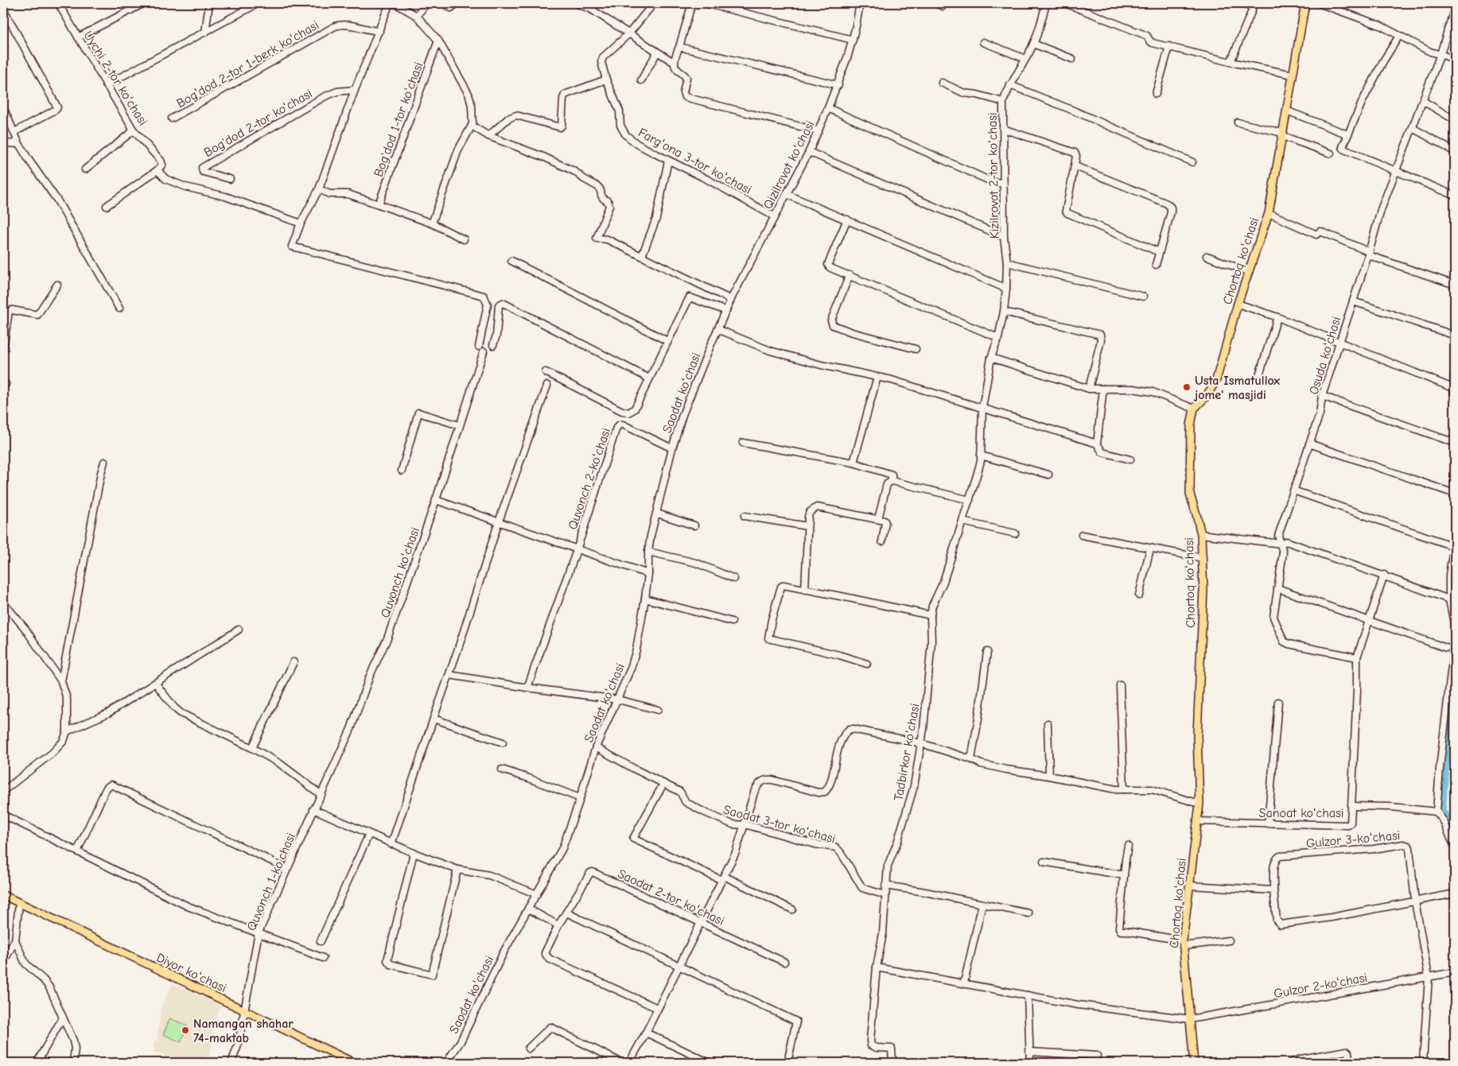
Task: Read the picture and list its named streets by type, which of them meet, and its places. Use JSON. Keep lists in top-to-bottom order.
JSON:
{
  "streets": {
    "main road": ["Chortoq koʻchasi", "Diyor koʻchasi"],
    "street": [
      "Bogʼdod 2-tor 1-berk koʻchasi",
      "Uychi 2-tor koʻchasi",
      "Bog'dod 1-tor koʻchasi",
      "Bog'dod 2-tor koʻchasi",
      "Fargʻona 3-tor koʻchasi",
      "Qizilravot koʻchasi",
      "Kizilrovot 2-tor koʻchasi",
      "Osuda koʻchasi",
      "Saodat koʻchasi",
      "Quvonch 2-koʻchasi",
      "Quvonch koʻchasi",
      "Tadbirkor koʻchasi",
      "Sanoat koʻchasi",
      "Saodat 3-tor koʻchasi",
      "Gulzor 3-koʻchasi",
      "Quvonch 1-koʻchasi",
      "Saodat 2-tor koʻchasi",
      "Gulzor 2-koʻchasi"
    ]
  },
  "crossings": [
    ["Fargʻona 3-tor koʻchasi", "Qizilravot koʻchasi"],
    ["Qizilravot koʻchasi", "Saodat koʻchasi"],
    ["Kizilrovot 2-tor koʻchasi", "Tadbirkor koʻchasi"],
    ["Chortoq koʻchasi", "Sanoat koʻchasi"],
    ["Chortoq koʻchasi", "Gulzor 2-koʻchasi"],
    ["Saodat koʻchasi", "Quvonch 2-koʻchasi"],
    ["Saodat koʻchasi", "Saodat 3-tor koʻchasi"],
    ["Quvonch 2-koʻchasi", "Quvonch koʻchasi"],
    ["Quvonch koʻchasi", "Quvonch 1-koʻchasi"],
    ["Tadbirkor koʻchasi", "Saodat 3-tor koʻchasi"],
    ["Tadbirkor koʻchasi", "Gulzor 2-koʻchasi"],
    ["Quvonch 1-koʻchasi", "Diyor koʻchasi"]
  ],
  "places": ["Usta Ismatullox jome' masjidi", "Namangan shahar 74-maktab"]
}
